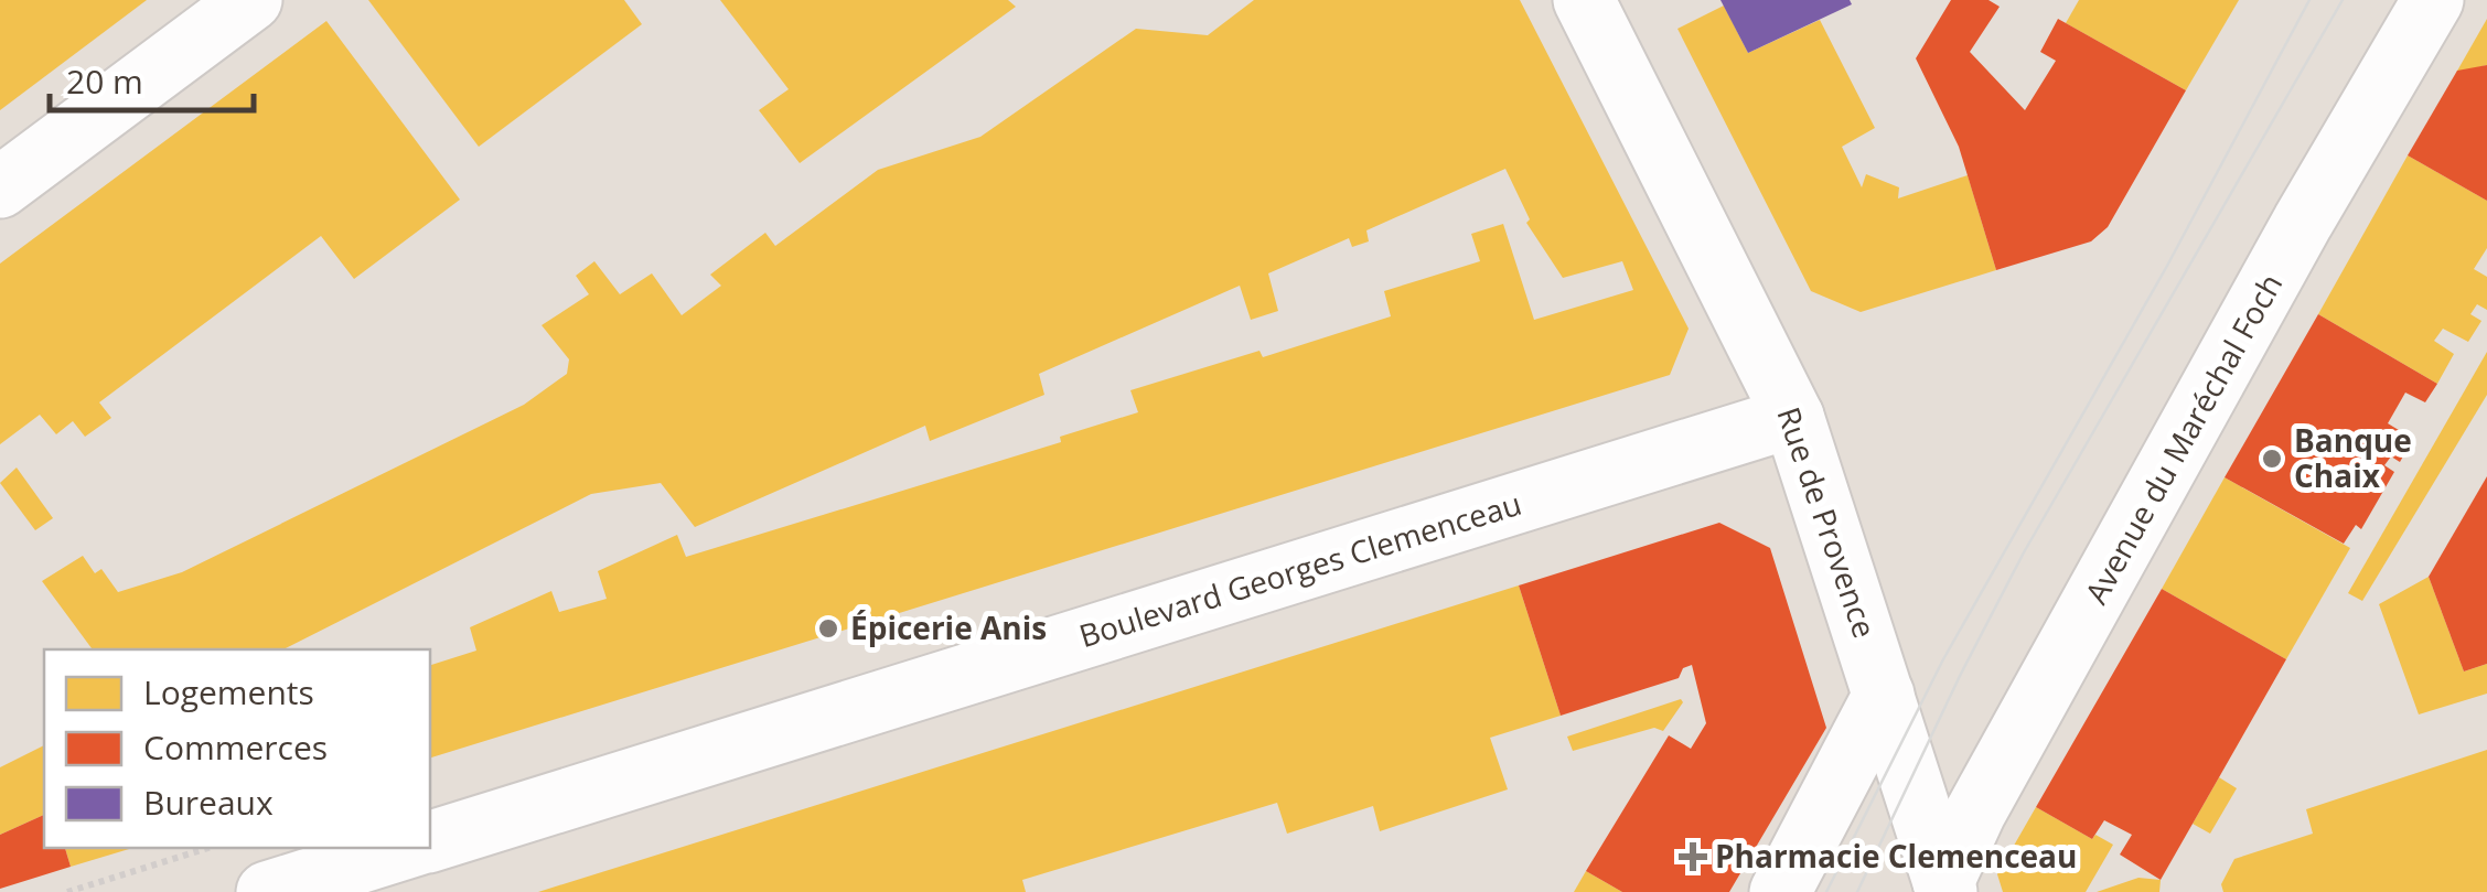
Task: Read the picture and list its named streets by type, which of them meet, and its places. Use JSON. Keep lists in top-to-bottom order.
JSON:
{
  "streets": {
    "street": ["Avenue du Maréchal Foch", "Rue de Provence", "Boulevard Georges Clemenceau"]
  },
  "crossings": [
    ["Avenue du Maréchal Foch", "Rue de Provence"],
    ["Rue de Provence", "Boulevard Georges Clemenceau"]
  ],
  "places": {
    "other": ["Banque Chaix", "Épicerie Anis"],
    "health": ["Pharmacie Clemenceau"]
  },
  "legend": ["Logements", "Commerces", "Bureaux"],
  "scale_bar": "20 m"
}
